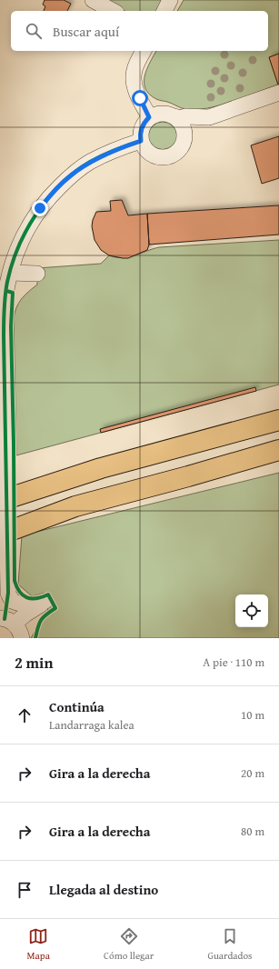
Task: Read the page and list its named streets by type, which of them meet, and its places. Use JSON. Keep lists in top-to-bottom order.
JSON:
{
  "page": {
    "search": "Buscar aquí",
    "heading": ["2 min", "A pie · 110 m"],
    "list": [
      ["Continúa", "Landarraga kalea", "10 m"],
      ["Gira a la derecha", "20 m"],
      ["Gira a la derecha", "80 m"],
      "Llegada al destino"
    ],
    "nav": ["Mapa", "Cómo llegar", "Guardados"]
  }
}
